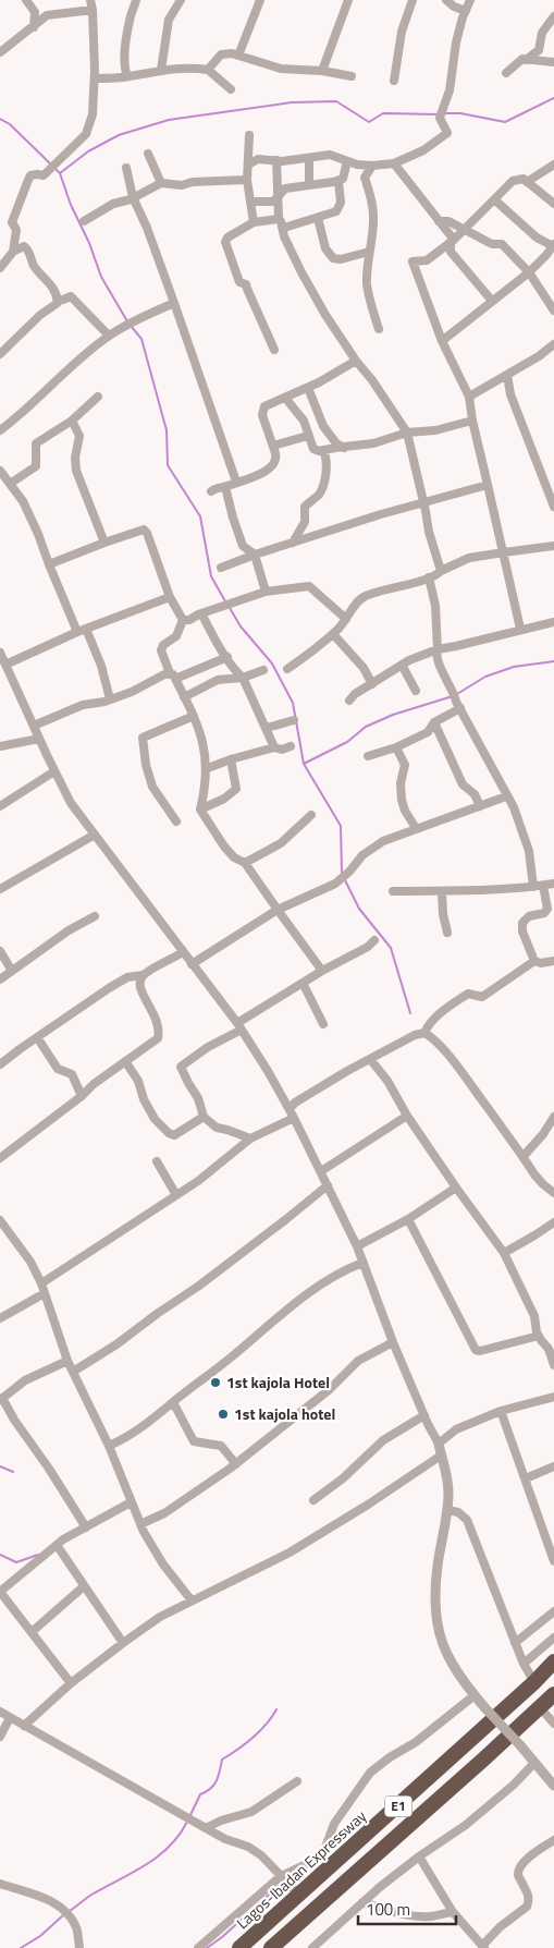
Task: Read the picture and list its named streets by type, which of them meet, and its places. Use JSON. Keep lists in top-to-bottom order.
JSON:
{
  "streets": {
    "highway": ["E1", "Lagos-Ibadan Expressway"]
  },
  "places": ["1st kajola Hotel", "1st kajola hotel"],
  "scale_bar": "100 m"
}
